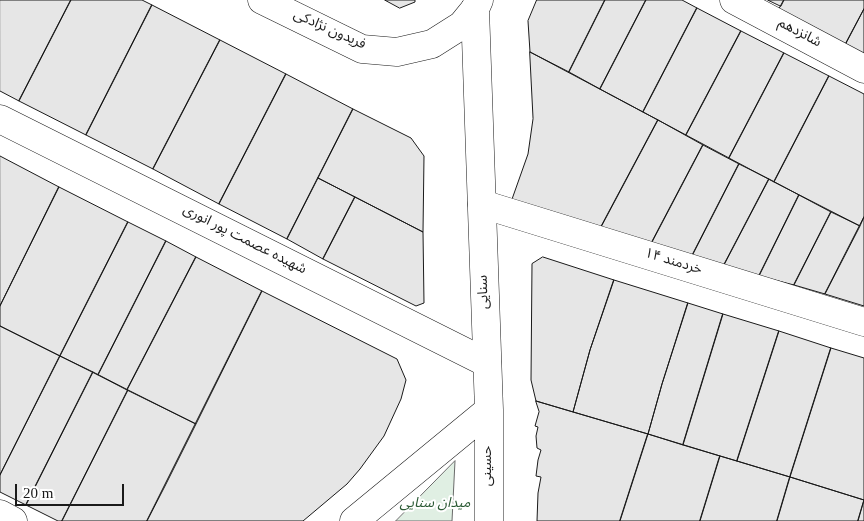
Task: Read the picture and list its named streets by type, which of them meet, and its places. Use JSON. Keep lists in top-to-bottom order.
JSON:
{
  "streets": {
    "street": [
      "فریدون نژادکی",
      "شانزدهم",
      "شهیده عصمت پور انوری",
      "خردمند ۱۴",
      "سنایی",
      "حسینی"
    ]
  },
  "crossings": [
    ["فریدون نژادکی", "سنایی"],
    ["شهیده عصمت پور انوری", "سنایی"],
    ["خردمند ۱۴", "سنایی"],
    ["سنایی", "حسینی"]
  ],
  "parks": ["میدان سنایی"],
  "scale_bar": "20 m"
}
